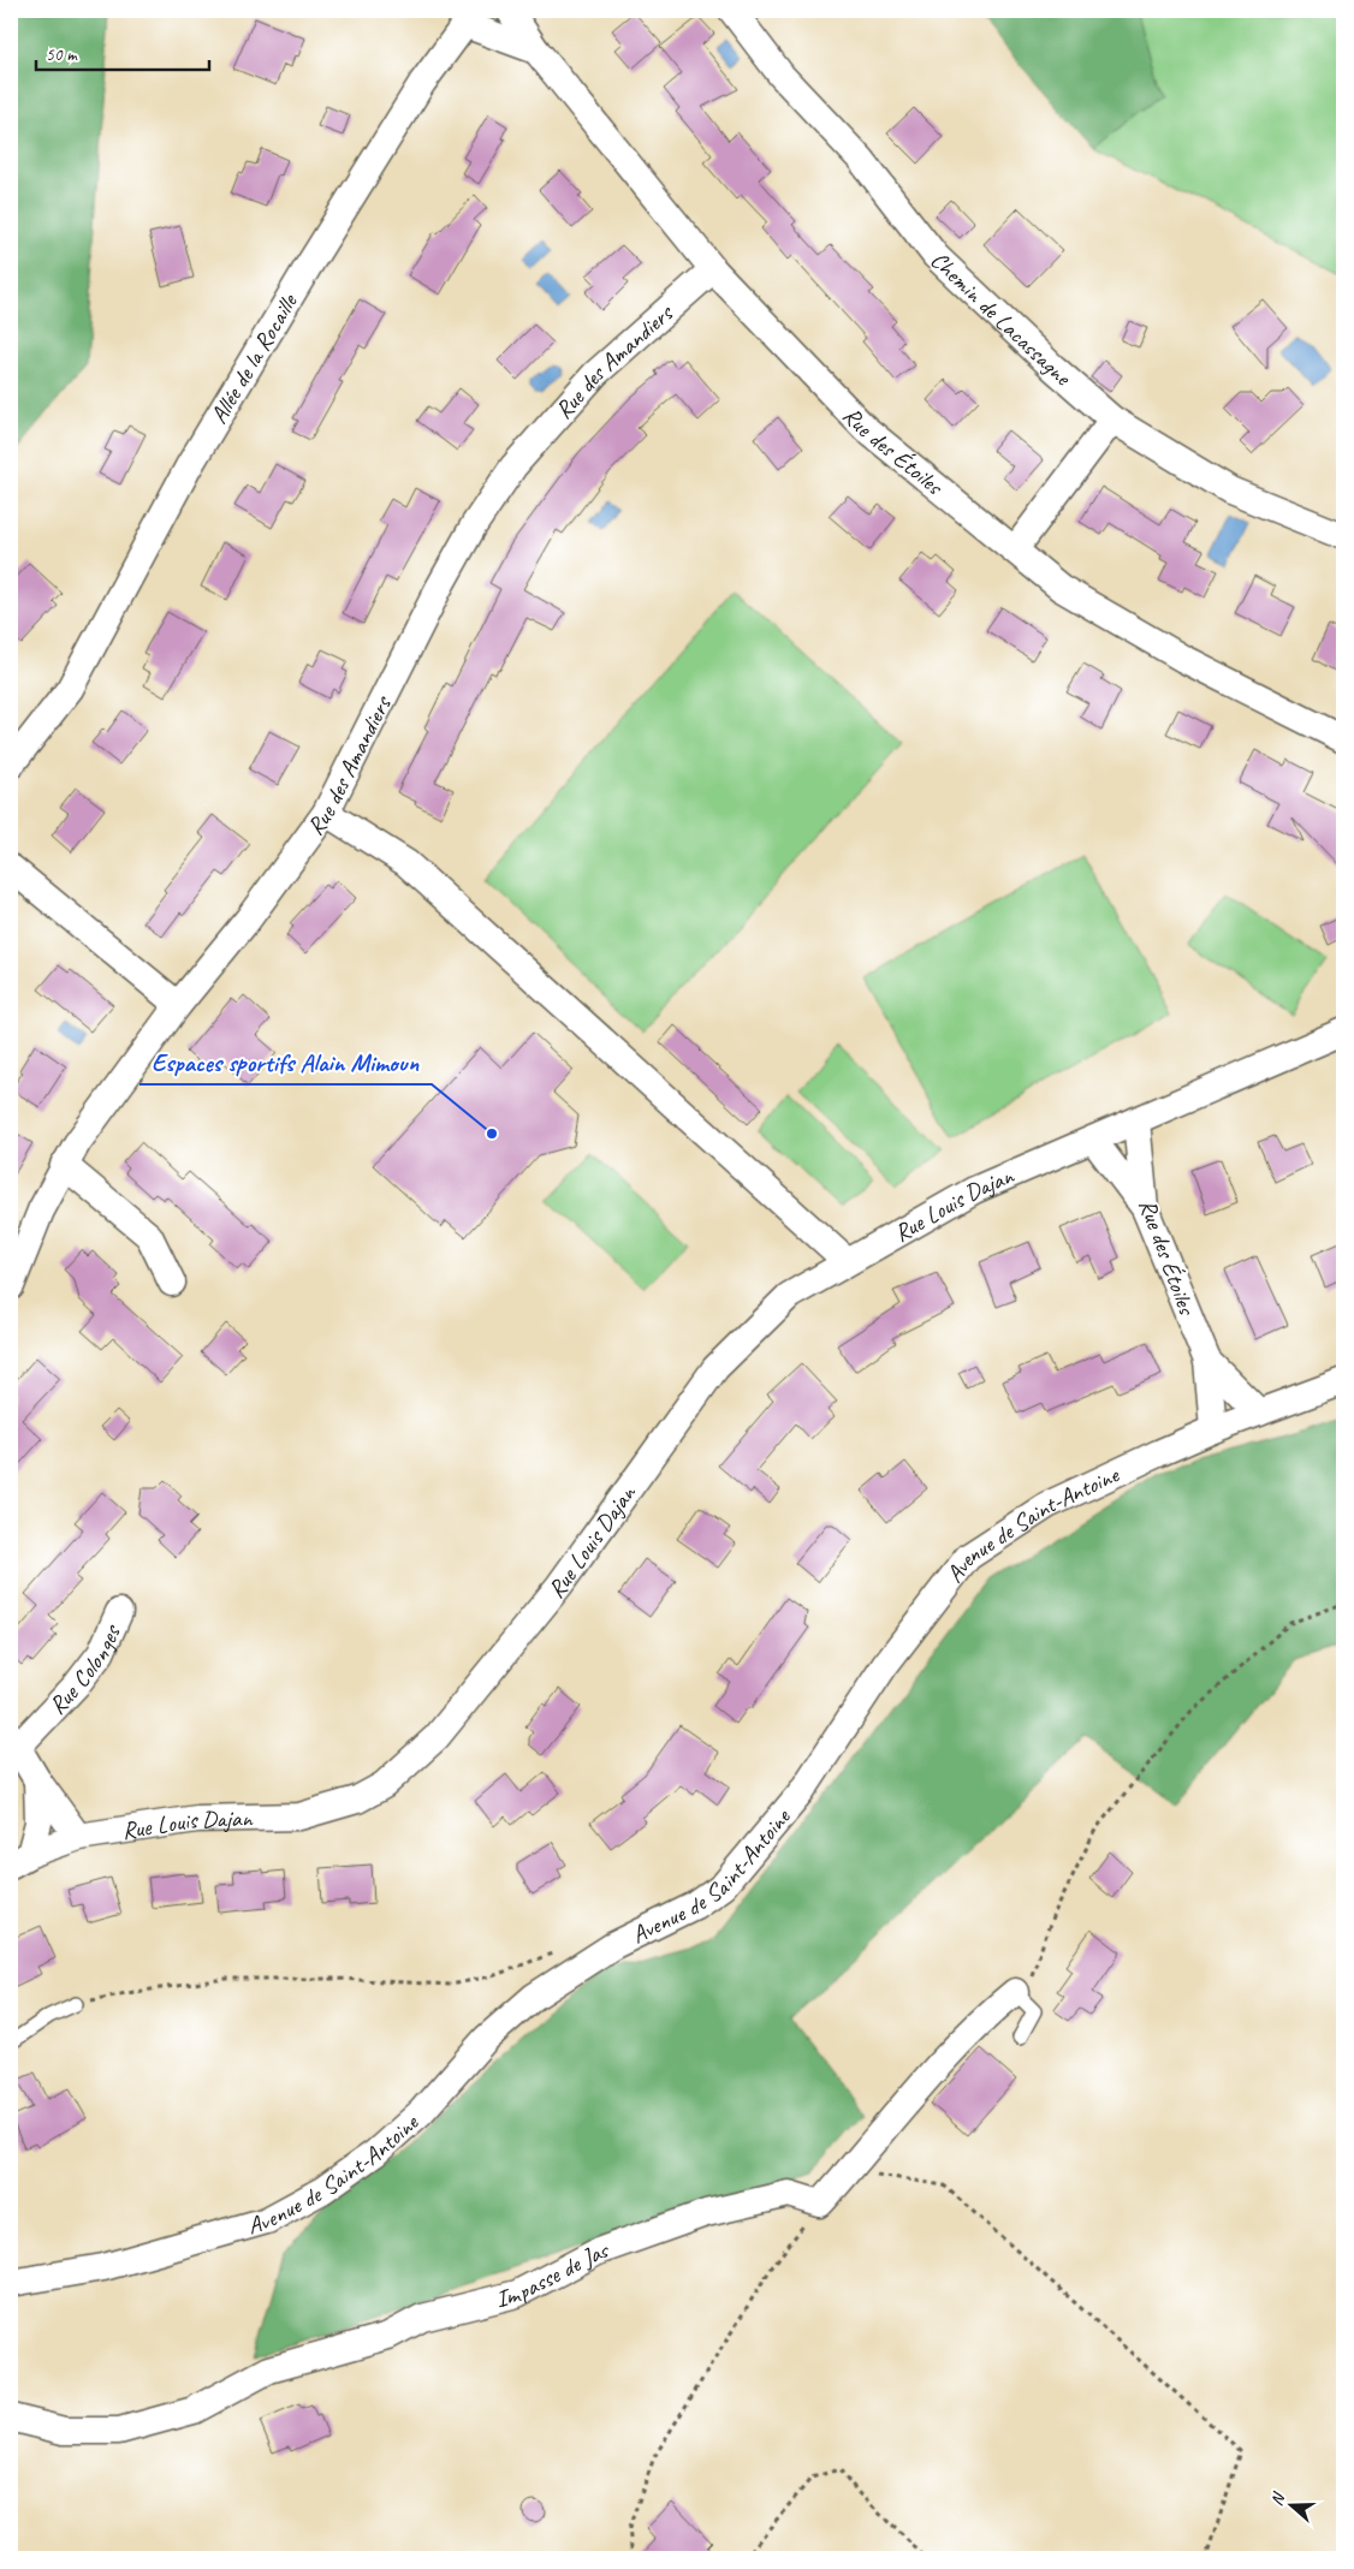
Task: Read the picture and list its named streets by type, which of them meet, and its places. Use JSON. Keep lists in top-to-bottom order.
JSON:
{
  "streets": {
    "street": [
      "Chemin de Lacassagne",
      "Allée de la Rocaille",
      "Rue des Amandiers",
      "Rue des Étoiles",
      "Rue Louis Dajan",
      "Avenue de Saint-Antoine",
      "Rue Colonges",
      "Impasse de Jas"
    ]
  },
  "crossings": [
    ["Allée de la Rocaille", "Rue des Étoiles"],
    ["Rue des Amandiers", "Rue des Étoiles"],
    ["Rue des Étoiles", "Rue Louis Dajan"],
    ["Rue des Étoiles", "Avenue de Saint-Antoine"]
  ],
  "places": ["Espaces sportifs Alain Mimoun"],
  "scale_bar": "50 m",
  "north": "left"
}
